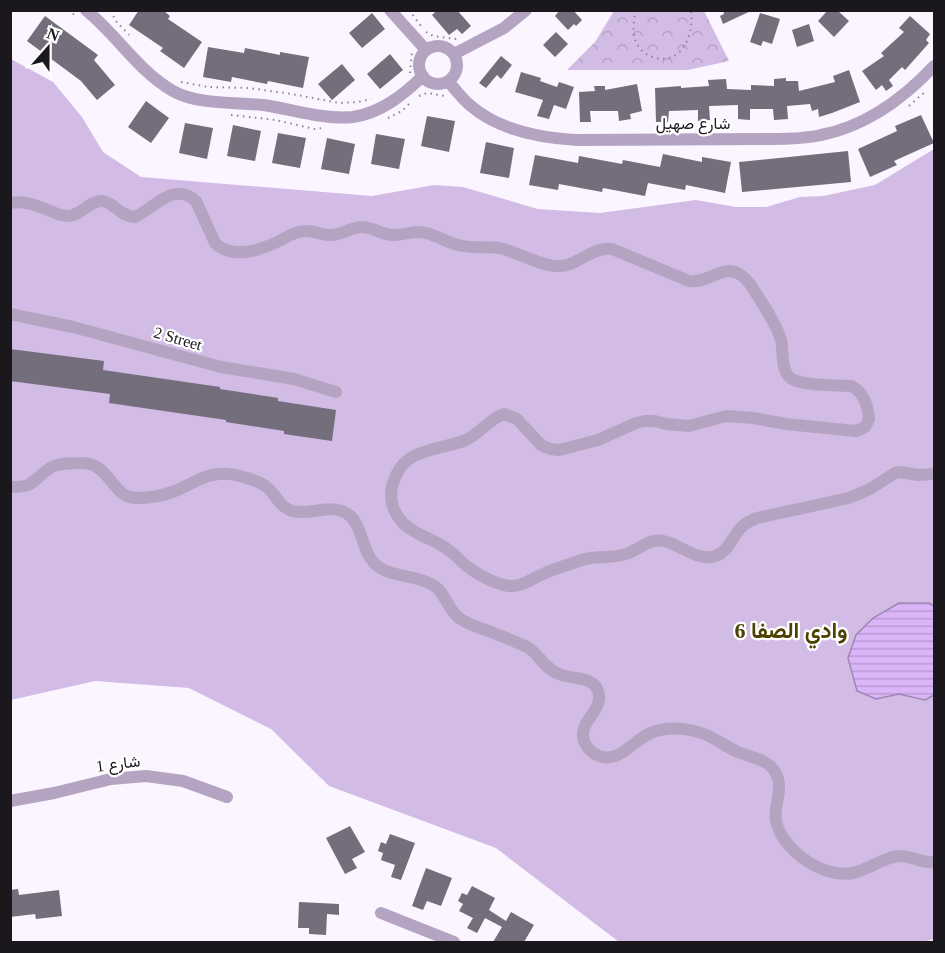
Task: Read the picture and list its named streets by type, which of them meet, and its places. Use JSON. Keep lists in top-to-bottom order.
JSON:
{
  "streets": {
    "street": ["شارع صهيل", "2 Street", "شارع 1"]
  },
  "districts": ["وادي الصفا 6"],
  "north": "top"
}
